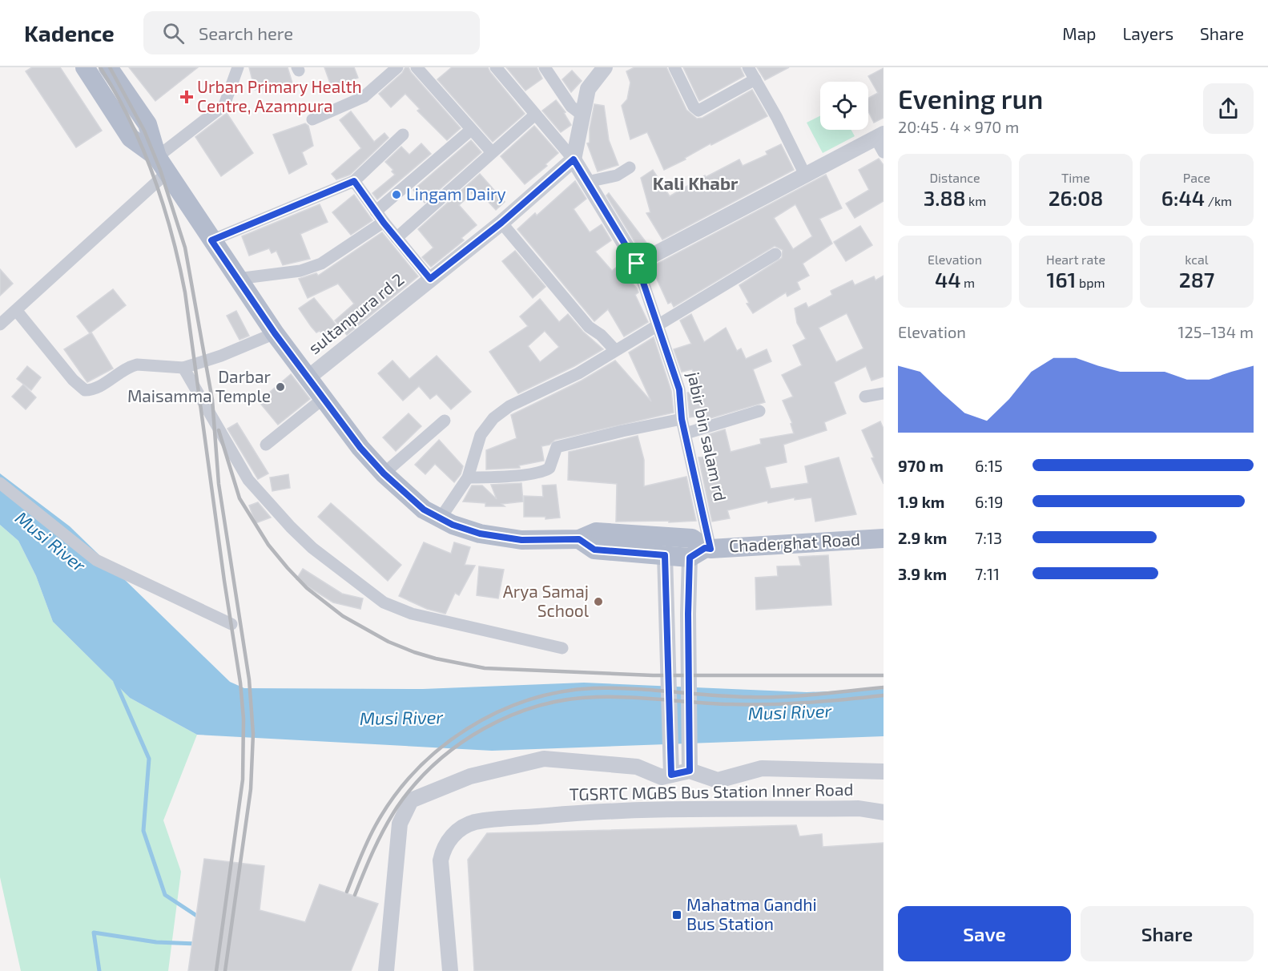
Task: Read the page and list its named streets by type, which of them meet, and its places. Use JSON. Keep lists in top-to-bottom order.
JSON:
{
  "streets": {
    "main road": ["Chaderghat Road"],
    "street": ["sultanpura rd 2", "jabir bin salam rd", "TGSRTC MGBS Bus Station Inner Road"]
  },
  "crossings": [
    ["sultanpura rd 2", "jabir bin salam rd"],
    ["sultanpura rd 2", "Chaderghat Road"],
    ["jabir bin salam rd", "Chaderghat Road"],
    ["jabir bin salam rd", "TGSRTC MGBS Bus Station Inner Road"],
    ["Chaderghat Road", "TGSRTC MGBS Bus Station Inner Road"]
  ],
  "districts": ["Kali Khabr"],
  "water": ["Musi River"],
  "places": {
    "health": ["Urban Primary Health Centre, Azampura"],
    "other": ["Lingam Dairy", "Darbar Maisamma Temple", "Arya Samaj School"],
    "transit": ["Mahatma Gandhi Bus Station"]
  },
  "page": {
    "header": "Kadence",
    "search": "Search here",
    "nav": ["Map", "Layers", "Share"],
    "heading": ["Evening run", "20:45 · 4 × 970 m"],
    "stats": [
      ["Distance", "3.88 km"],
      ["Time", "26:08"],
      ["Pace", "6:44 /km"],
      ["Elevation", "44 m"],
      ["Heart rate", "161 bpm"],
      ["kcal", "287"]
    ],
    "chart": ["Elevation", "125–134 m"],
    "list": [
      {
        "name": "970 m",
        "note": "6:15"
      },
      {
        "name": "1.9 km",
        "note": "6:19"
      },
      {
        "name": "2.9 km",
        "note": "7:13"
      },
      {
        "name": "3.9 km",
        "note": "7:11"
      }
    ],
    "buttons": ["Save", "Share"]
  }
}
